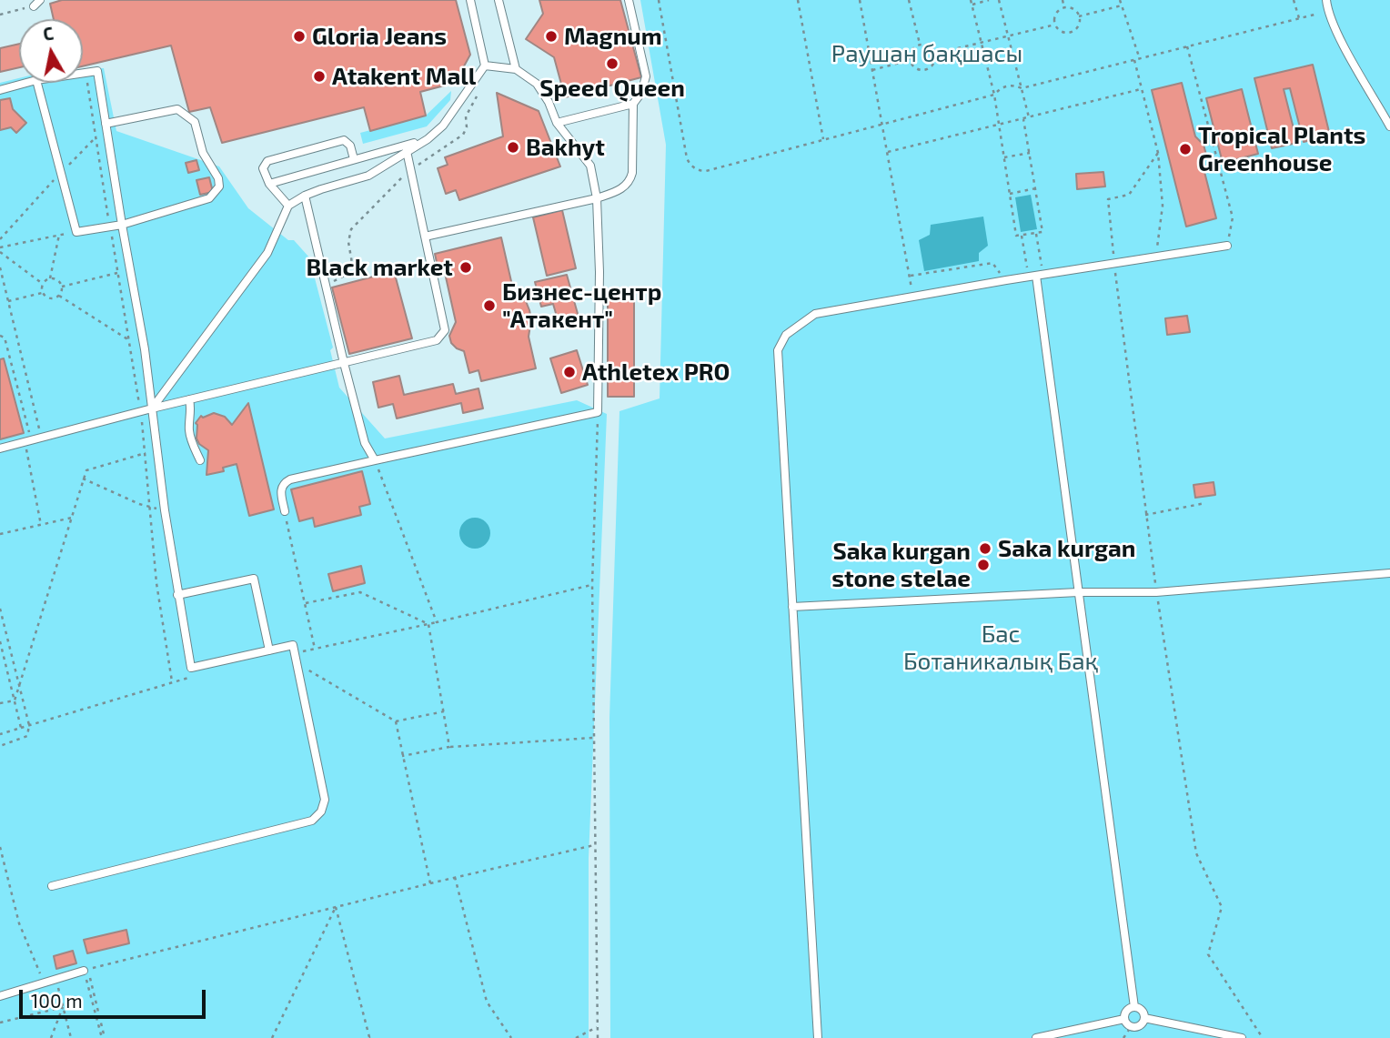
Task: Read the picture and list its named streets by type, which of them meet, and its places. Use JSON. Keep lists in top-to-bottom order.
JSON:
{
  "parks": ["Раушан бақшасы", "Бас Ботаникалық Бақ"],
  "places": [
    "Gloria Jeans",
    "Magnum",
    "Speed Queen",
    "Atakent Mall",
    "Bakhyt",
    "Tropical Plants Greenhouse",
    "Black market",
    "Бизнес-центр \"Атакент\"",
    "Athletex PRO",
    "Saka kurgan",
    "Saka kurgan stone stelae"
  ],
  "scale_bar": "100 m",
  "north": "top"
}
